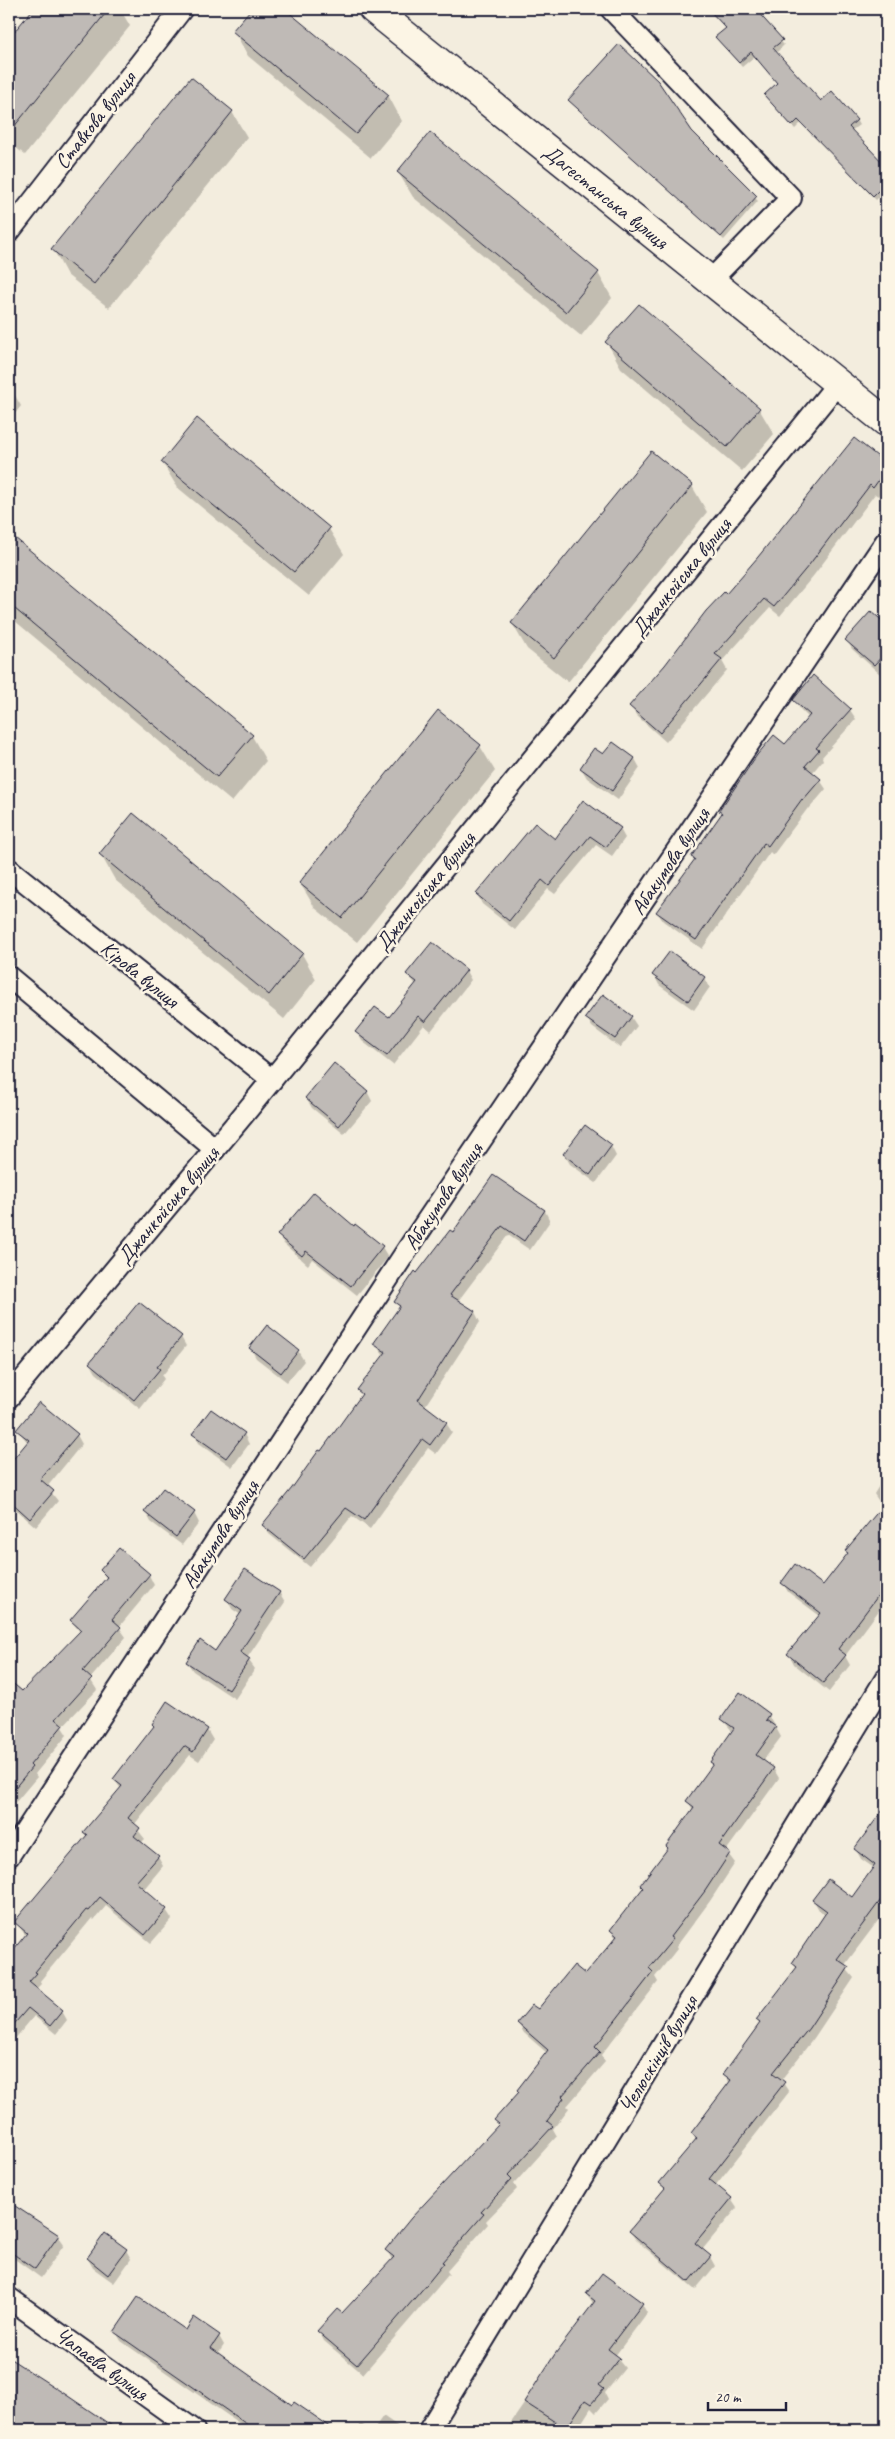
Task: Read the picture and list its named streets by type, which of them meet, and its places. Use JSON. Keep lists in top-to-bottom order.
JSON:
{
  "streets": {
    "street": [
      "Ставкова вулиця",
      "Дагестанська вулиця",
      "Джанкойська вулиця",
      "Абакумова вулиця",
      "Кірова вулиця",
      "Челюскінців вулиця",
      "Чапаєва вулиця"
    ]
  },
  "crossings": [
    ["Дагестанська вулиця", "Джанкойська вулиця"],
    ["Джанкойська вулиця", "Кірова вулиця"]
  ],
  "scale_bar": "20 m"
}
